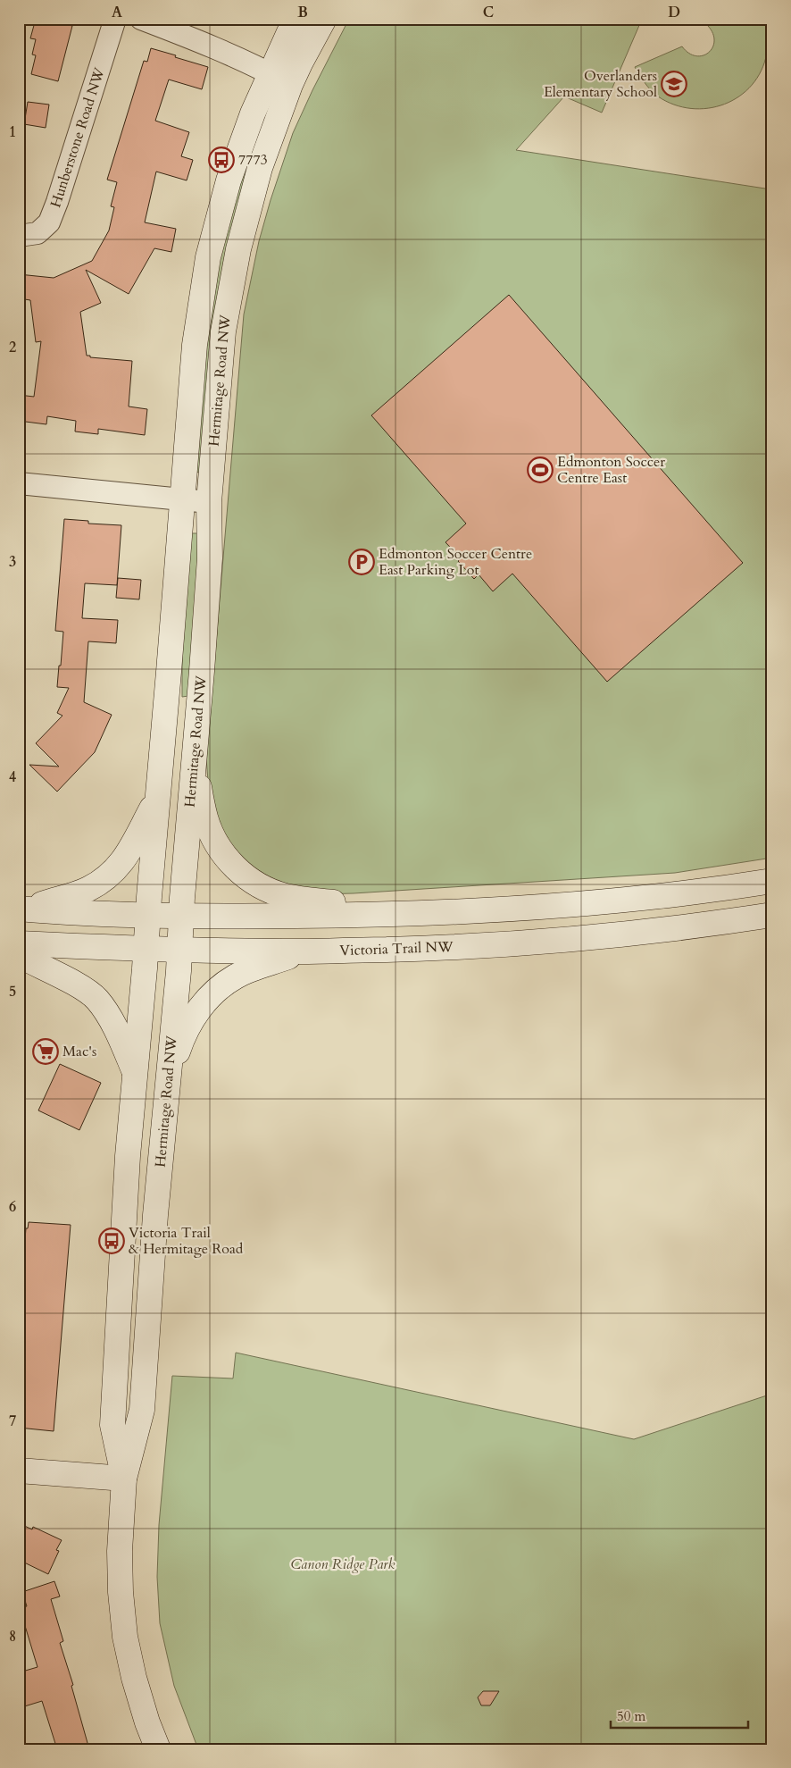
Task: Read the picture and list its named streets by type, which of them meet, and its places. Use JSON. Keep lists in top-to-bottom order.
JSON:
{
  "streets": {
    "street": ["Hunberstone Road NW", "Hermitage Road NW", "Victoria Trail NW"]
  },
  "crossings": [
    ["Hermitage Road NW", "Victoria Trail NW"]
  ],
  "parks": ["Canon Ridge Park"],
  "places": {
    "school or university": ["Overlanders Elementary School"],
    "bus stop": ["7773", "Victoria Trail & Hermitage Road"],
    "sports": ["Edmonton Soccer Centre East"],
    "parking": ["Edmonton Soccer Centre East Parking Lot"],
    "supermarket": ["Mac's"]
  },
  "scale_bar": "50 m",
  "grid": {
    "columns": [
      "A",
      "B",
      "C",
      "D"
    ],
    "rows": [
      "1",
      "2",
      "3",
      "4",
      "5",
      "6",
      "7",
      "8"
    ]
  }
}
